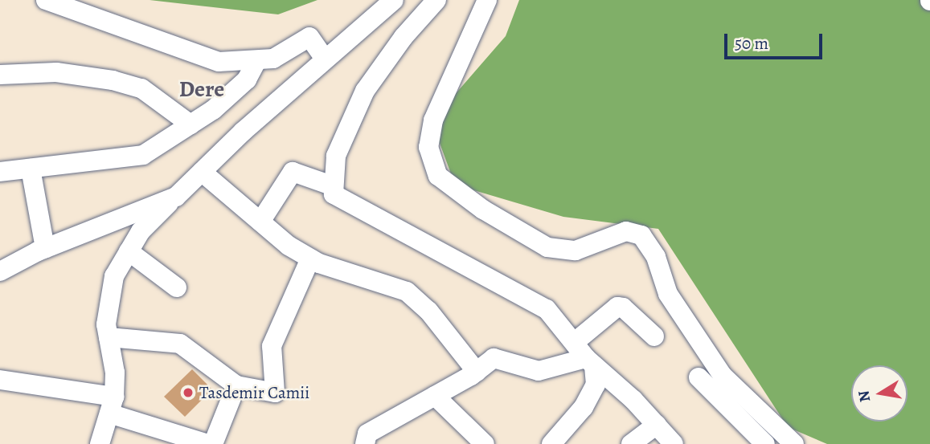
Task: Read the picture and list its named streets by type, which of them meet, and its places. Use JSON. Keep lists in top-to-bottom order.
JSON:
{
  "districts": ["Dere"],
  "places": ["Tasdemir Camii"],
  "scale_bar": "50 m",
  "north": "left"
}
